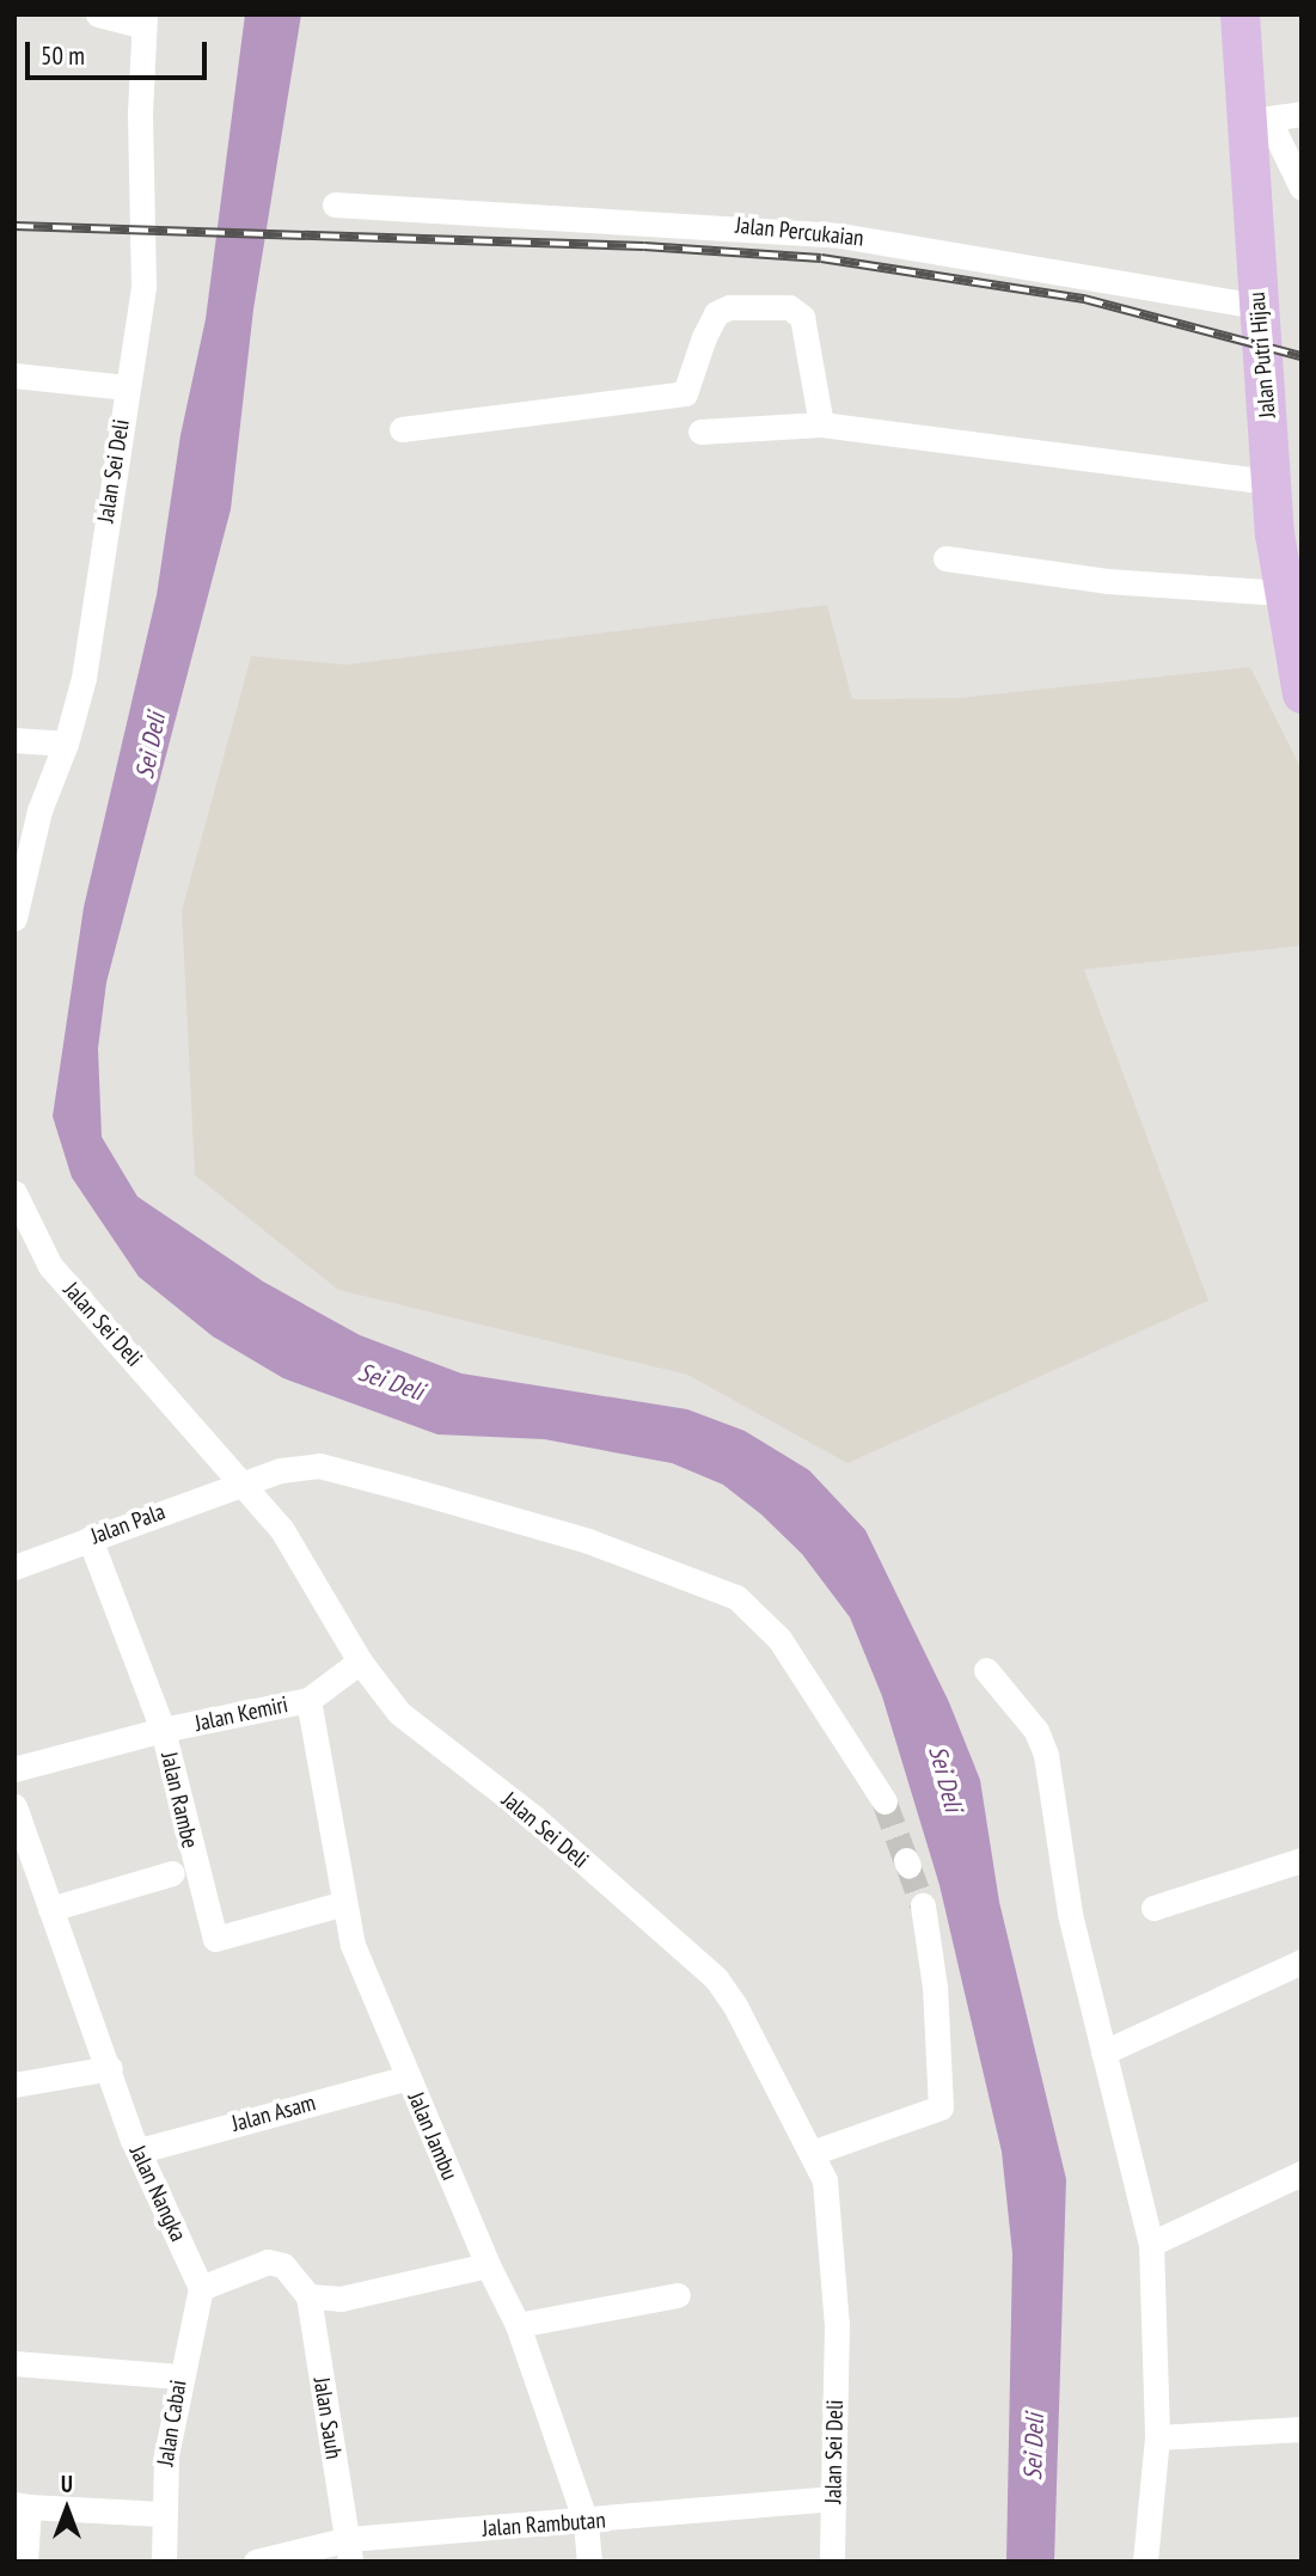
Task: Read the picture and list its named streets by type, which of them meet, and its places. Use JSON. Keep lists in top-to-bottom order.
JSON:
{
  "streets": {
    "main road": ["Jalan Putri Hijau"],
    "street": [
      "Jalan Percukaian",
      "Jalan Sei Deli",
      "Jalan Pala",
      "Jalan Kemiri",
      "Jalan Rambe",
      "Jalan Asam",
      "Jalan Jambu",
      "Jalan Nangka",
      "Jalan Sauh",
      "Jalan Cabai",
      "Jalan Rambutan"
    ]
  },
  "crossings": [
    ["Jalan Percukaian", "Jalan Putri Hijau"],
    ["Jalan Sei Deli", "Jalan Pala"],
    ["Jalan Sei Deli", "Jalan Kemiri"],
    ["Jalan Sei Deli", "Jalan Rambutan"],
    ["Jalan Pala", "Jalan Rambe"],
    ["Jalan Kemiri", "Jalan Rambe"],
    ["Jalan Kemiri", "Jalan Jambu"],
    ["Jalan Rambe", "Jalan Jambu"],
    ["Jalan Asam", "Jalan Jambu"],
    ["Jalan Asam", "Jalan Nangka"],
    ["Jalan Jambu", "Jalan Rambutan"],
    ["Jalan Nangka", "Jalan Cabai"],
    ["Jalan Sauh", "Jalan Rambutan"]
  ],
  "water": ["Sei Deli"],
  "scale_bar": "50 m",
  "north": "top"
}
